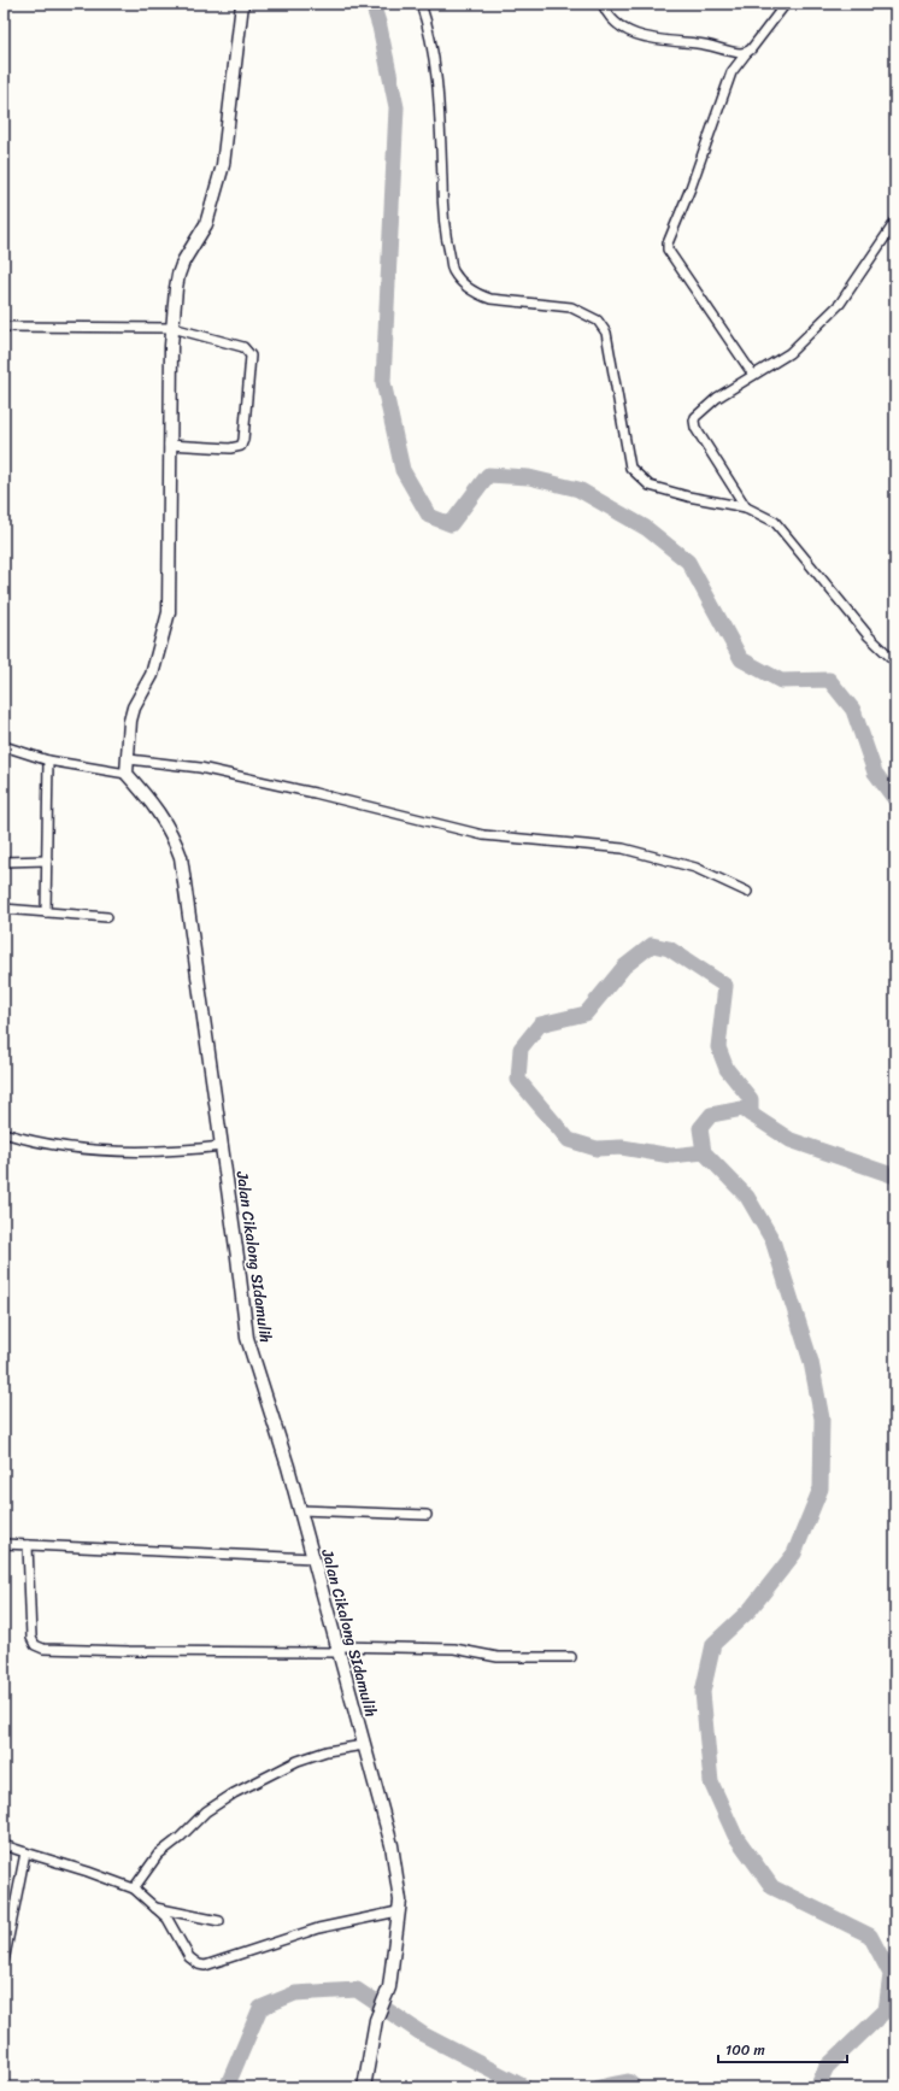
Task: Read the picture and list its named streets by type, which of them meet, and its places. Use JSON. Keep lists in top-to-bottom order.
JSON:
{
  "streets": {
    "street": ["Jalan Cikalong SIdamulih"]
  },
  "scale_bar": "100 m"
}
